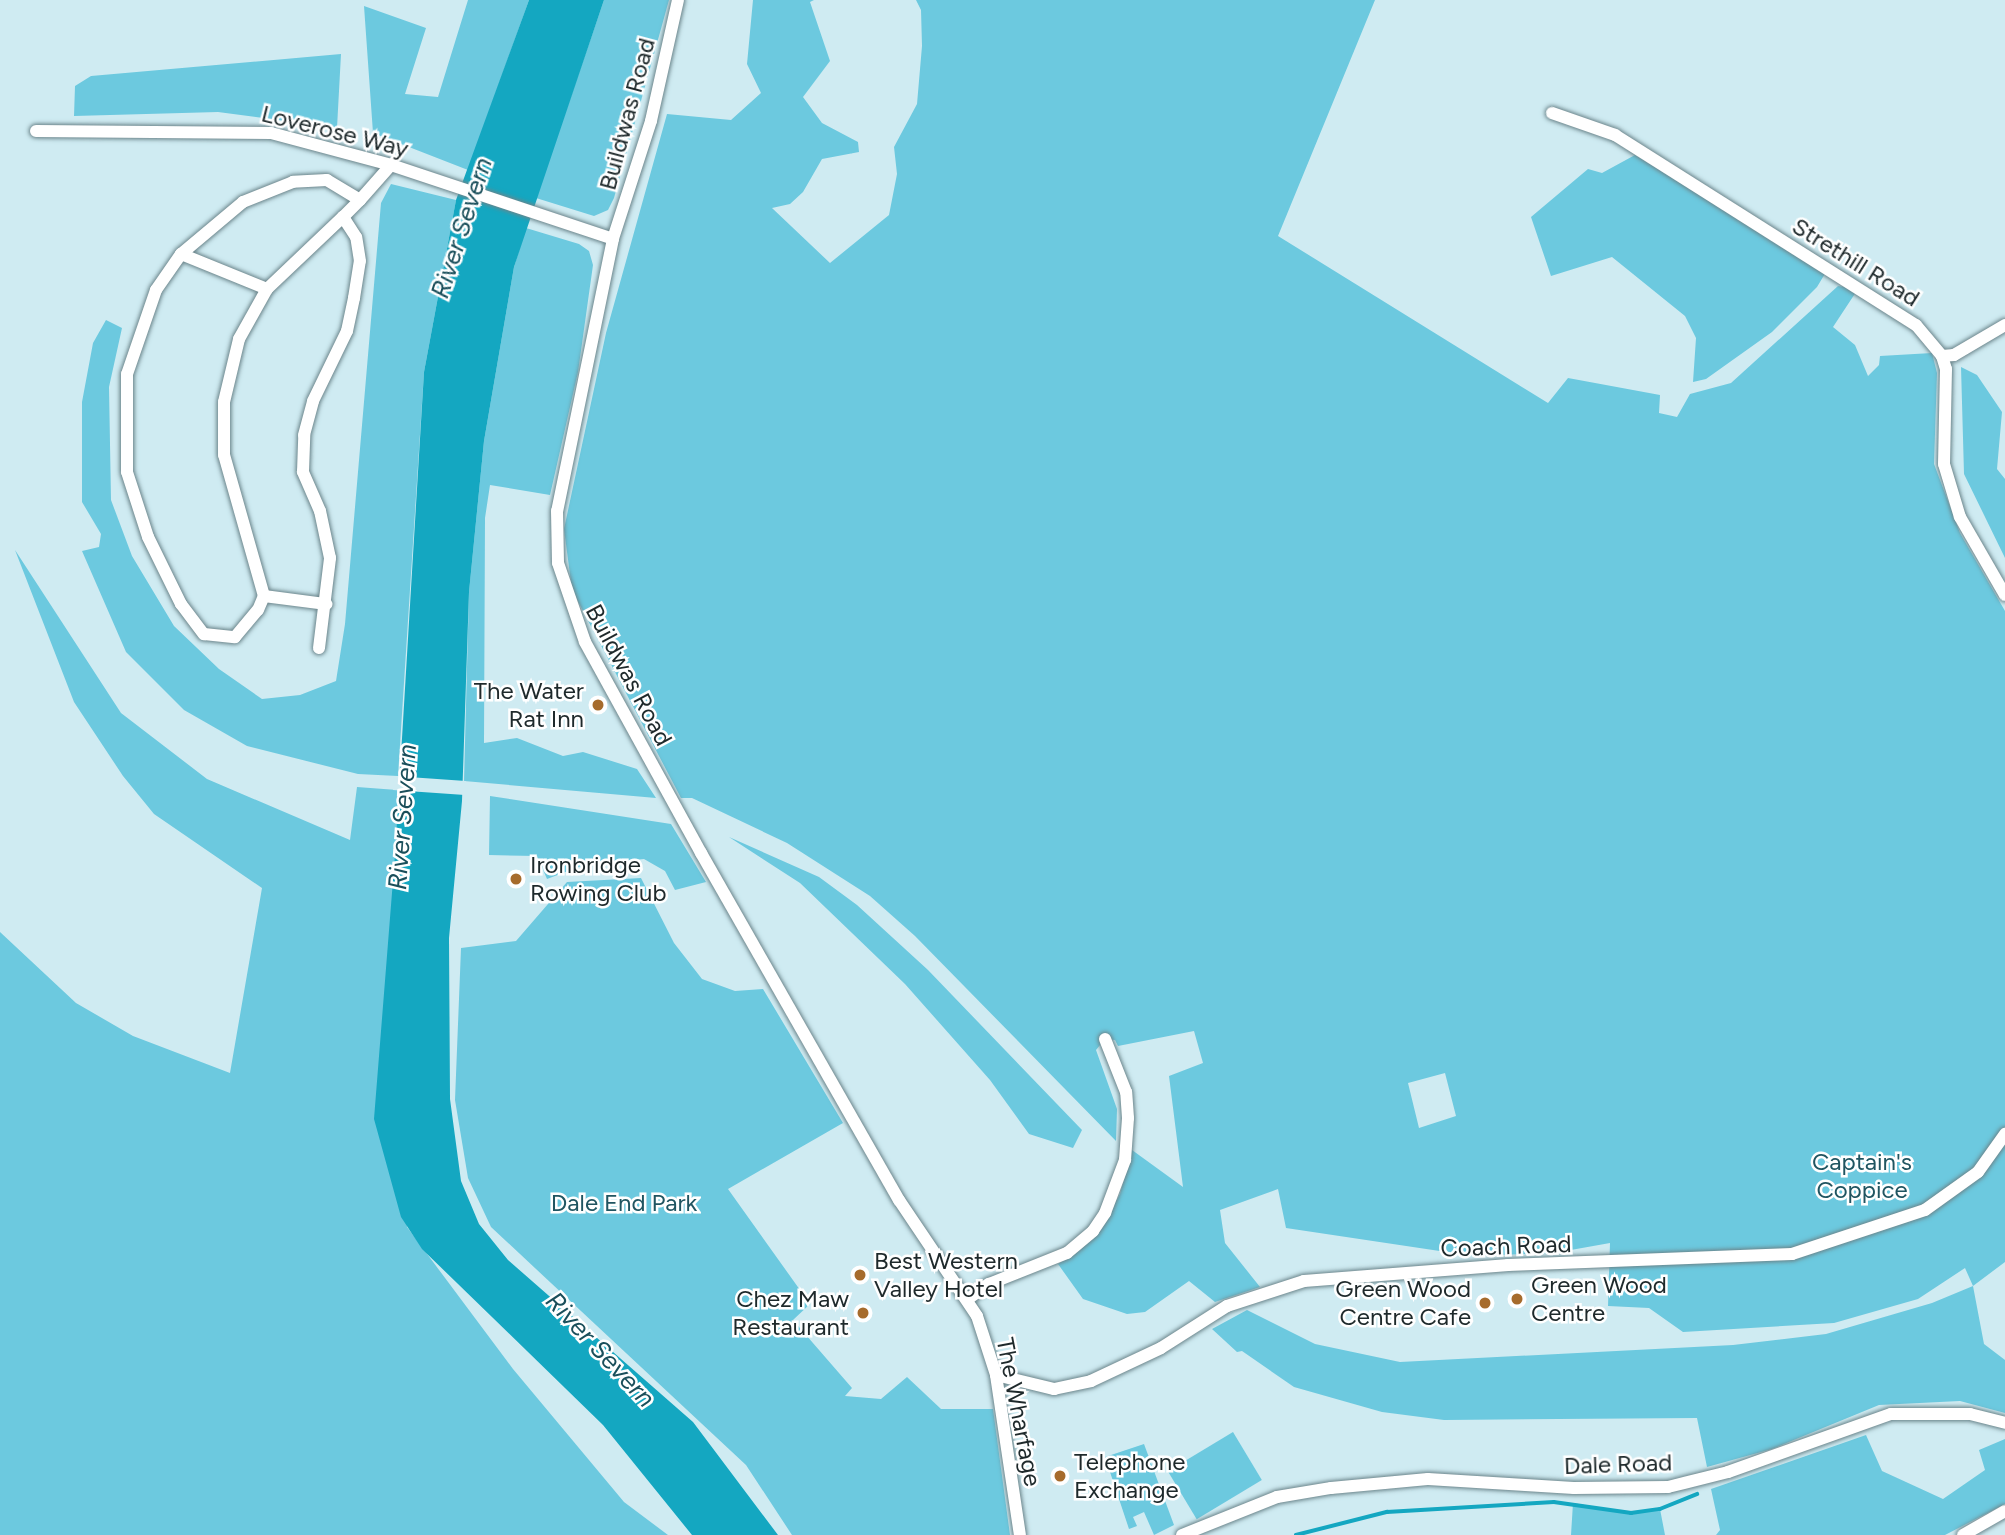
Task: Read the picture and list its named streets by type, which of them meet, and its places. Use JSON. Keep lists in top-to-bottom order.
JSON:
{
  "streets": {
    "street": [
      "Buildwas Road",
      "Loverose Way",
      "Strethill Road",
      "Coach Road",
      "The Wharfage",
      "Dale Road"
    ]
  },
  "crossings": [
    ["Buildwas Road", "Loverose Way"],
    ["Buildwas Road", "The Wharfage"],
    ["Coach Road", "The Wharfage"]
  ],
  "water": ["River Severn"],
  "parks": ["Captain's Coppice", "Dale End Park"],
  "places": [
    "The Water Rat Inn",
    "Ironbridge Rowing Club",
    "Best Western Valley Hotel",
    "Green Wood Centre",
    "Green Wood Centre Cafe",
    "Chez Maw Restaurant",
    "Telephone Exchange"
  ]
}
